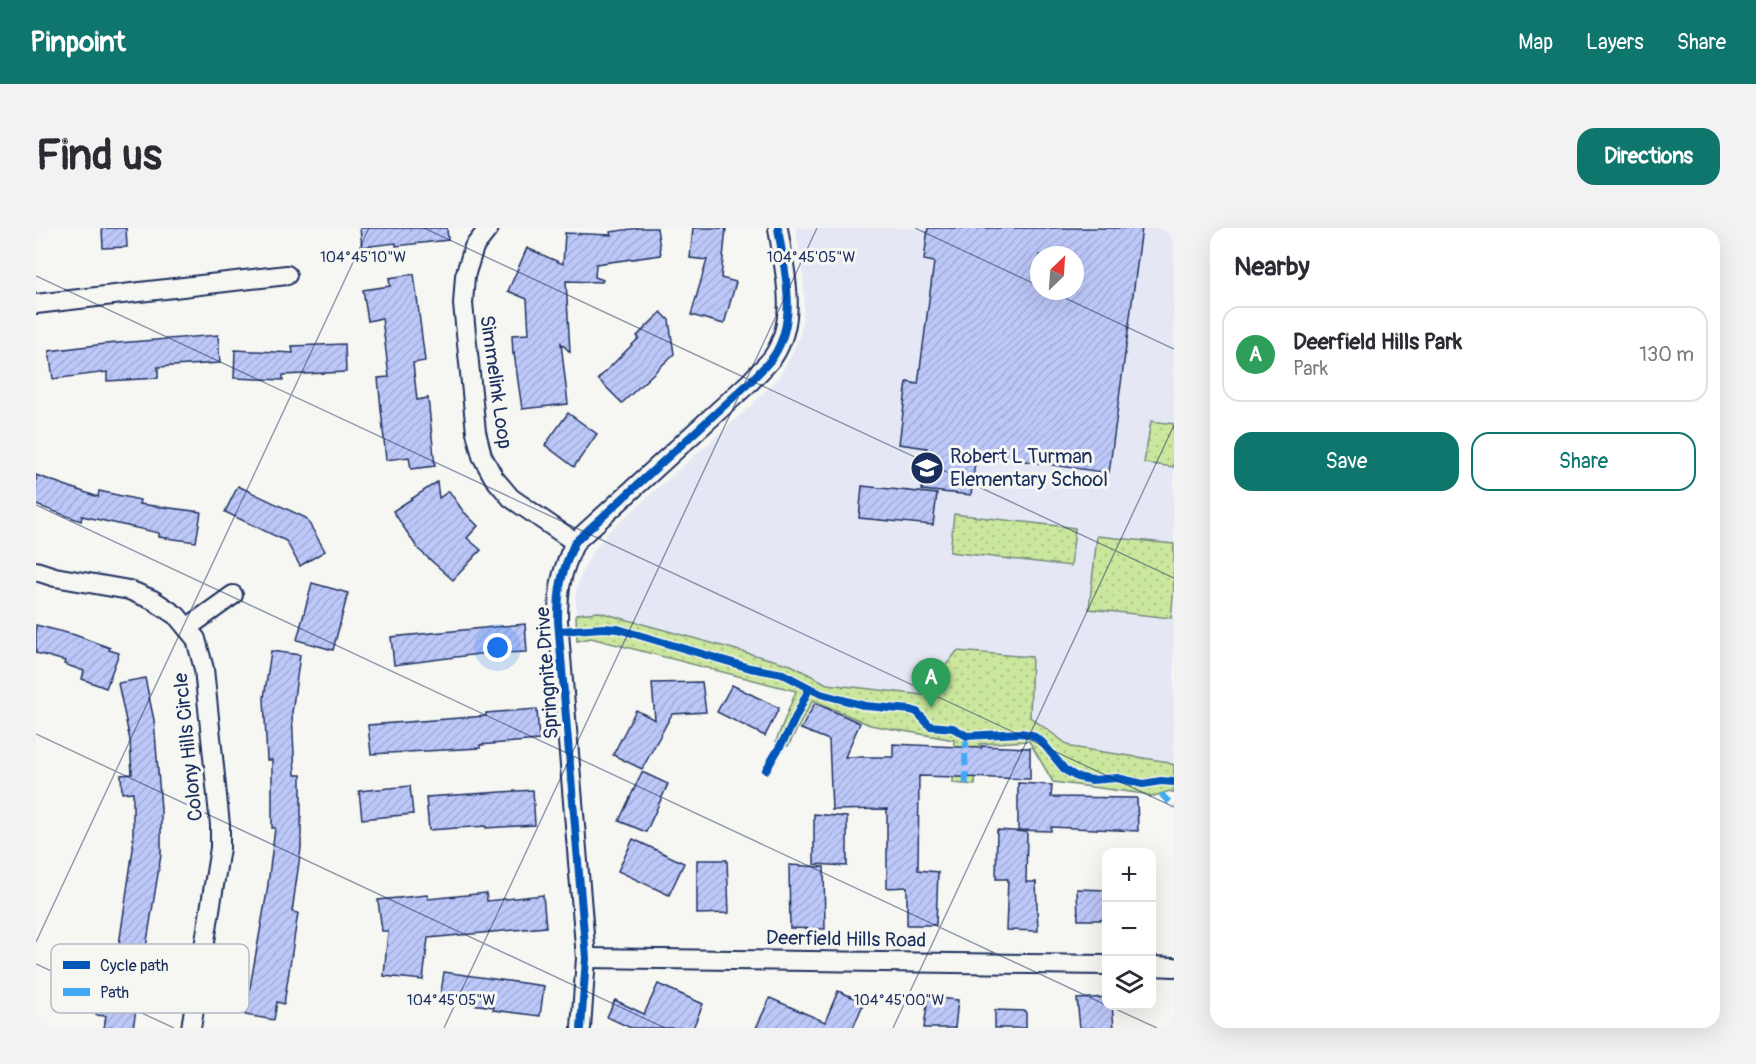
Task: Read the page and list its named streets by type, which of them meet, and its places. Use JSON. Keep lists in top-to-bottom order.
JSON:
{
  "streets": {
    "street": [
      "Simmelink Loop",
      "Springnite Drive",
      "Colony Hills Circle",
      "Deerfield Hills Road"
    ]
  },
  "crossings": [
    ["Simmelink Loop", "Springnite Drive"],
    ["Springnite Drive", "Deerfield Hills Road"]
  ],
  "places": {
    "school or university": ["Robert L Turman Elementary School"]
  },
  "legend": ["Cycle path", "Path"],
  "north": "top right",
  "page": {
    "header": "Pinpoint",
    "nav": ["Map", "Layers", "Share"],
    "buttons": [
      "Directions",
      ["Save", "Share"]
    ],
    "title": "Find us",
    "heading": "Nearby",
    "list": [
      {
        "mark": "A",
        "name": "Deerfield Hills Park",
        "note": "Park",
        "value": "130 m"
      }
    ],
    "pins": "A",
    "map_buttons": ["+", "−"]
  },
  "coordinates": ["104°45'10\"W", "104°45'05\"W", "104°45'00\"W"]
}
